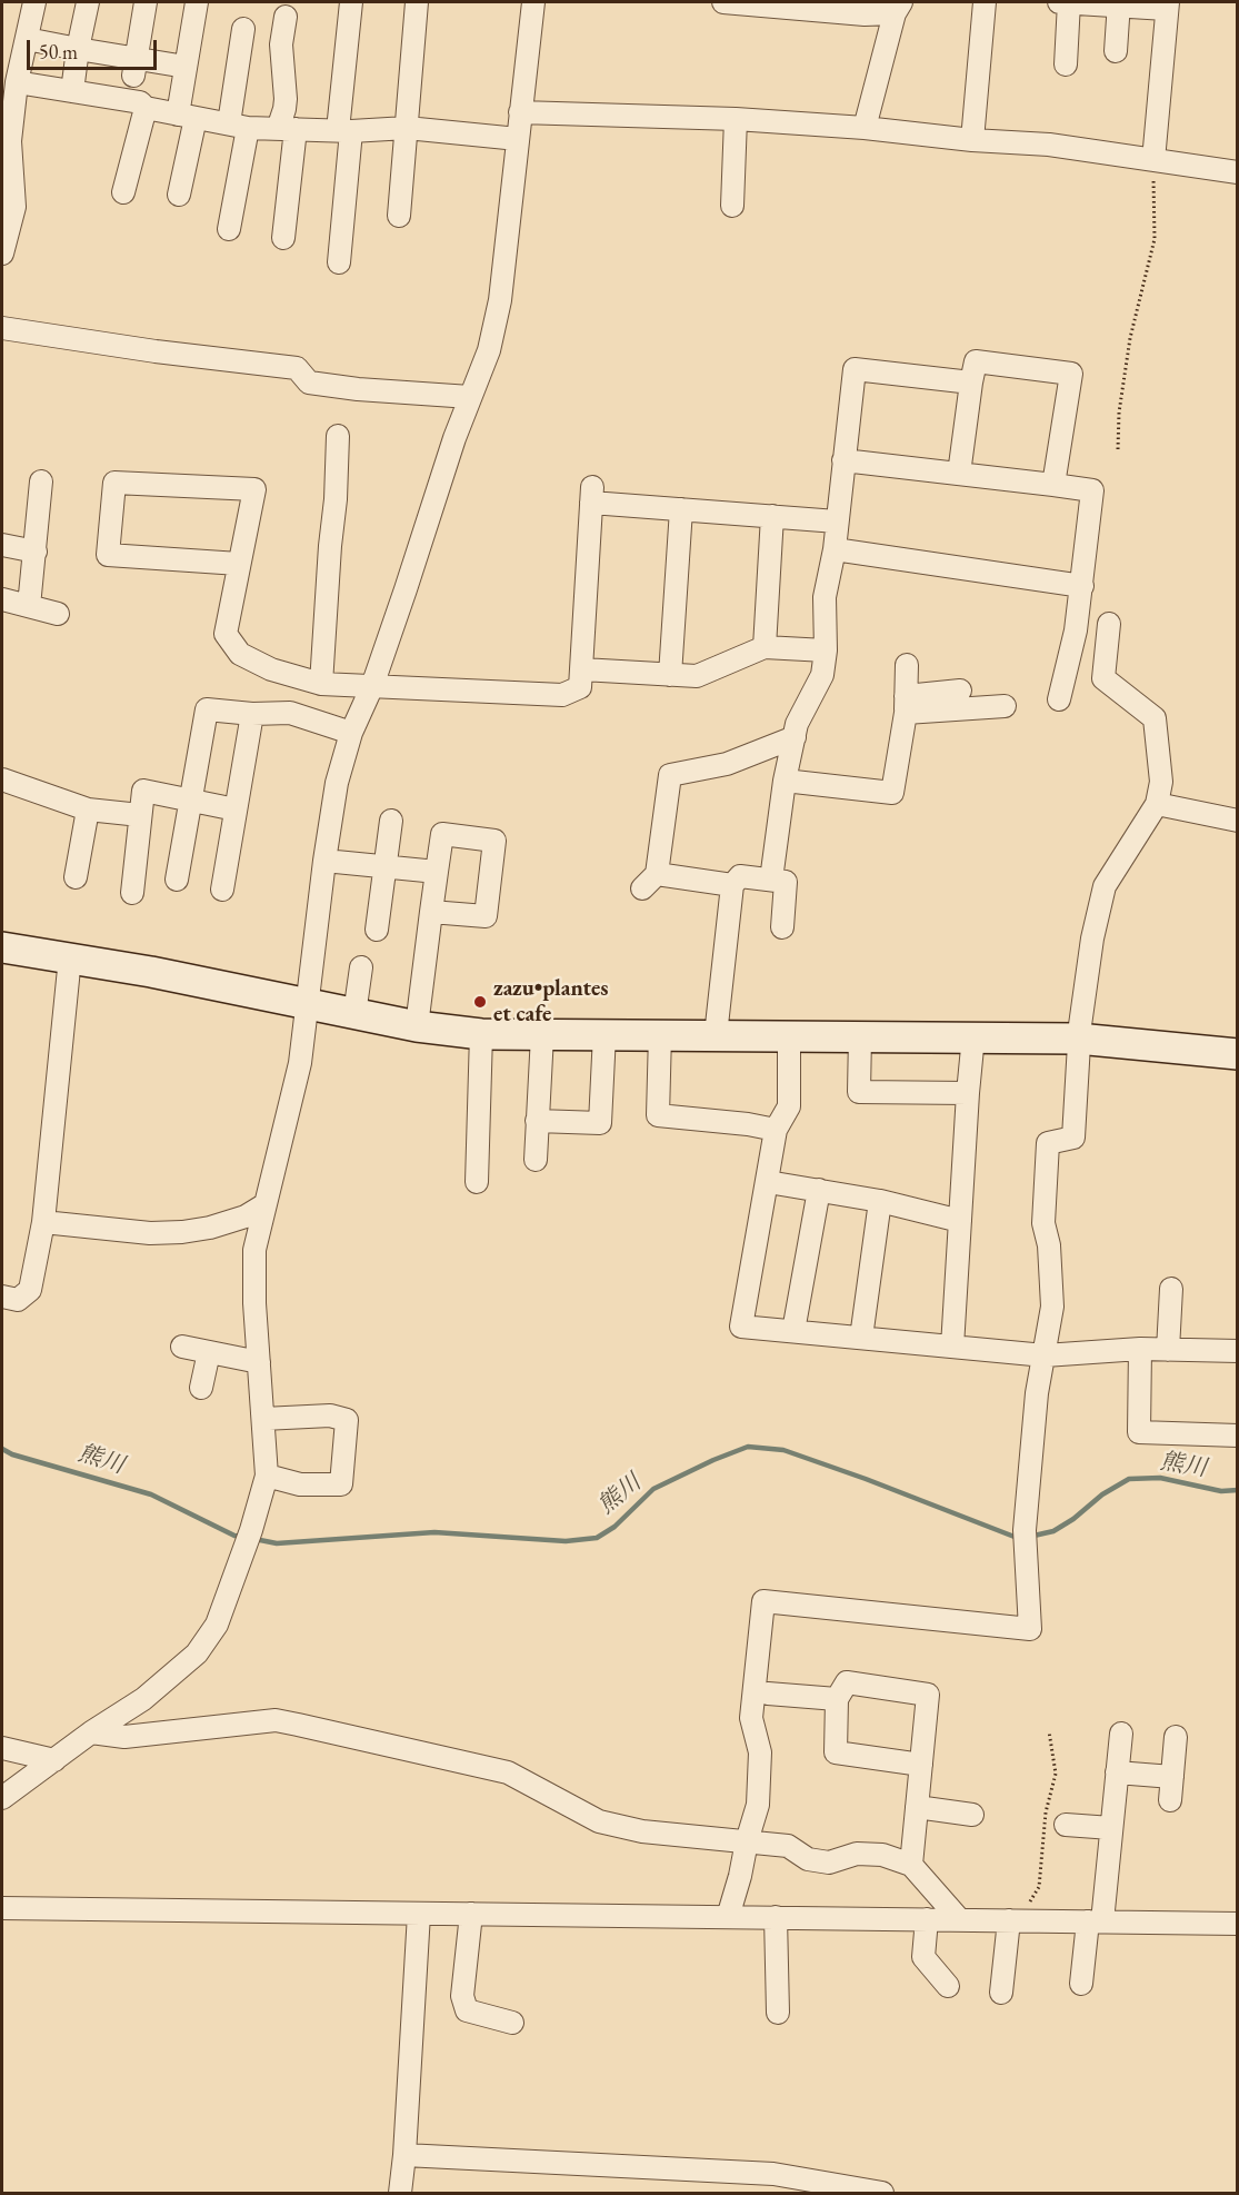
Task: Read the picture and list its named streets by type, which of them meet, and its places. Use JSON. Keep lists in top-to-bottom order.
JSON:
{
  "water": ["熊川"],
  "places": ["zazu•plantes et cafe"],
  "scale_bar": "50 m"
}
